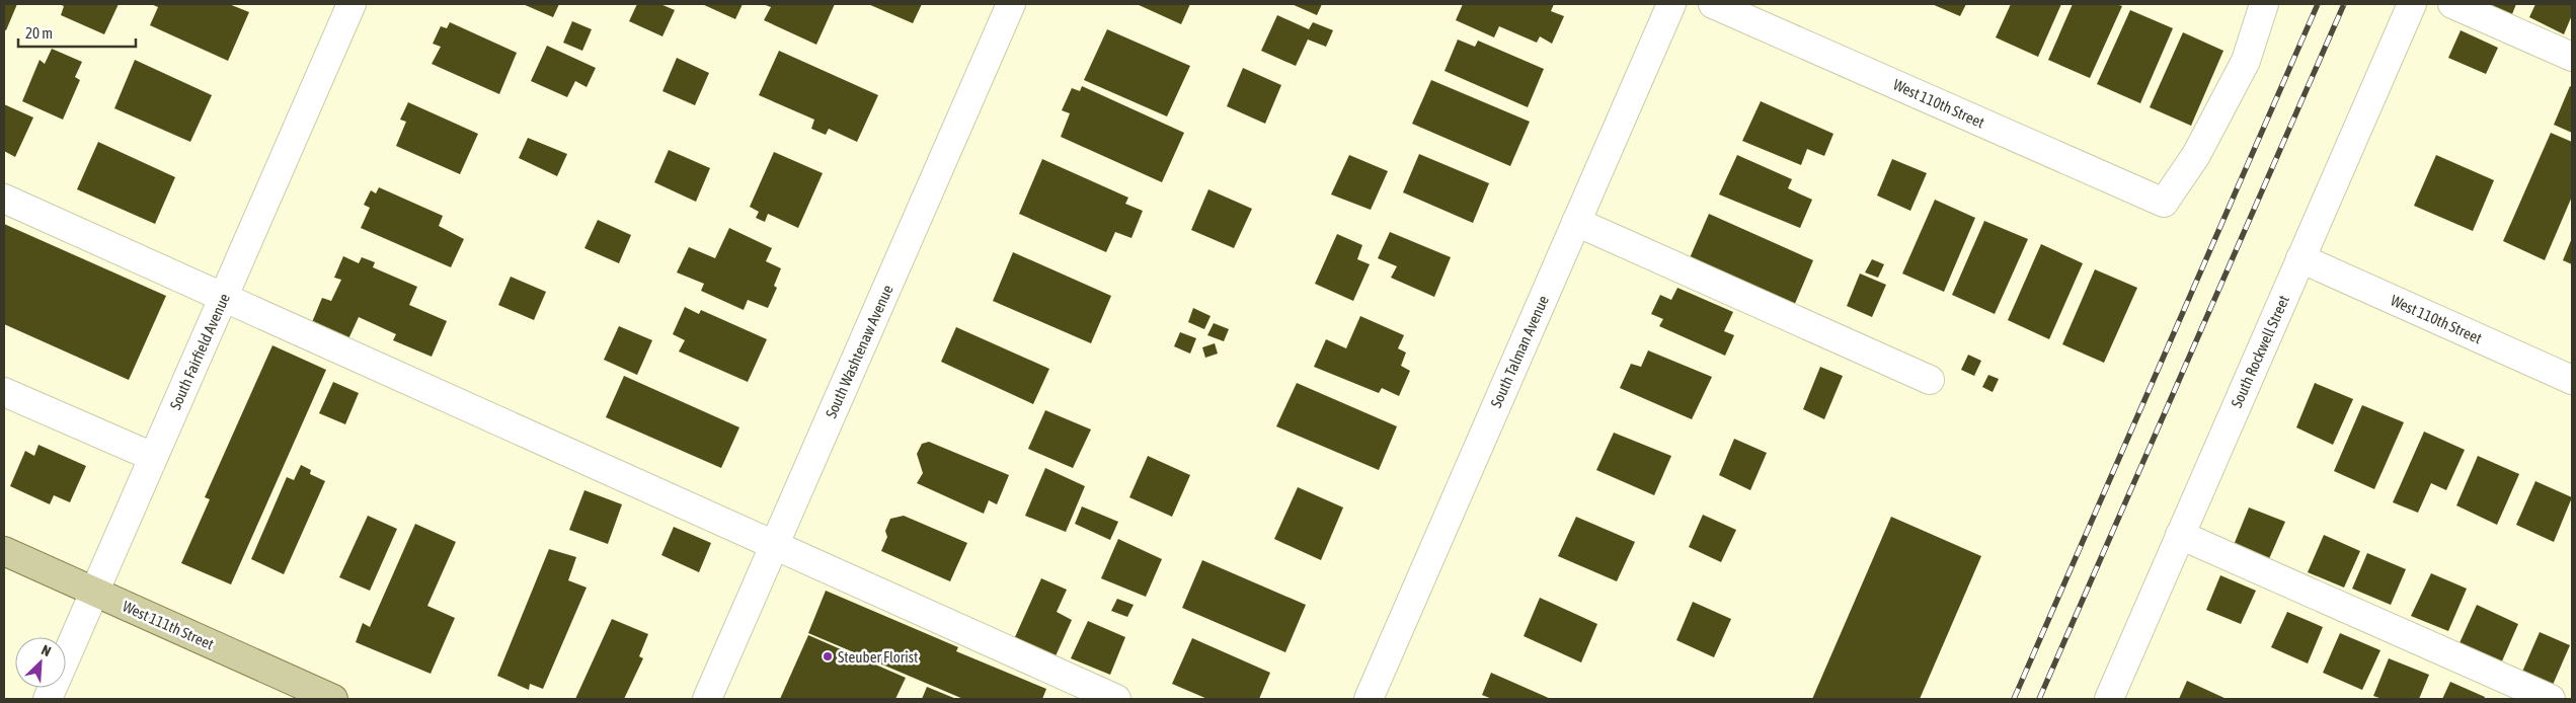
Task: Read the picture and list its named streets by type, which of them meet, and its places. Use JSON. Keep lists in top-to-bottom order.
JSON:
{
  "streets": {
    "main road": ["West 111th Street"],
    "street": [
      "West 110th Street",
      "South Fairfield Avenue",
      "South Washtenaw Avenue",
      "South Talman Avenue",
      "South Rockwell Street"
    ]
  },
  "crossings": [
    ["West 110th Street", "South Rockwell Street"],
    ["South Fairfield Avenue", "West 111th Street"]
  ],
  "places": ["Steuber Florist"],
  "scale_bar": "20 m",
  "north": "top right"
}
